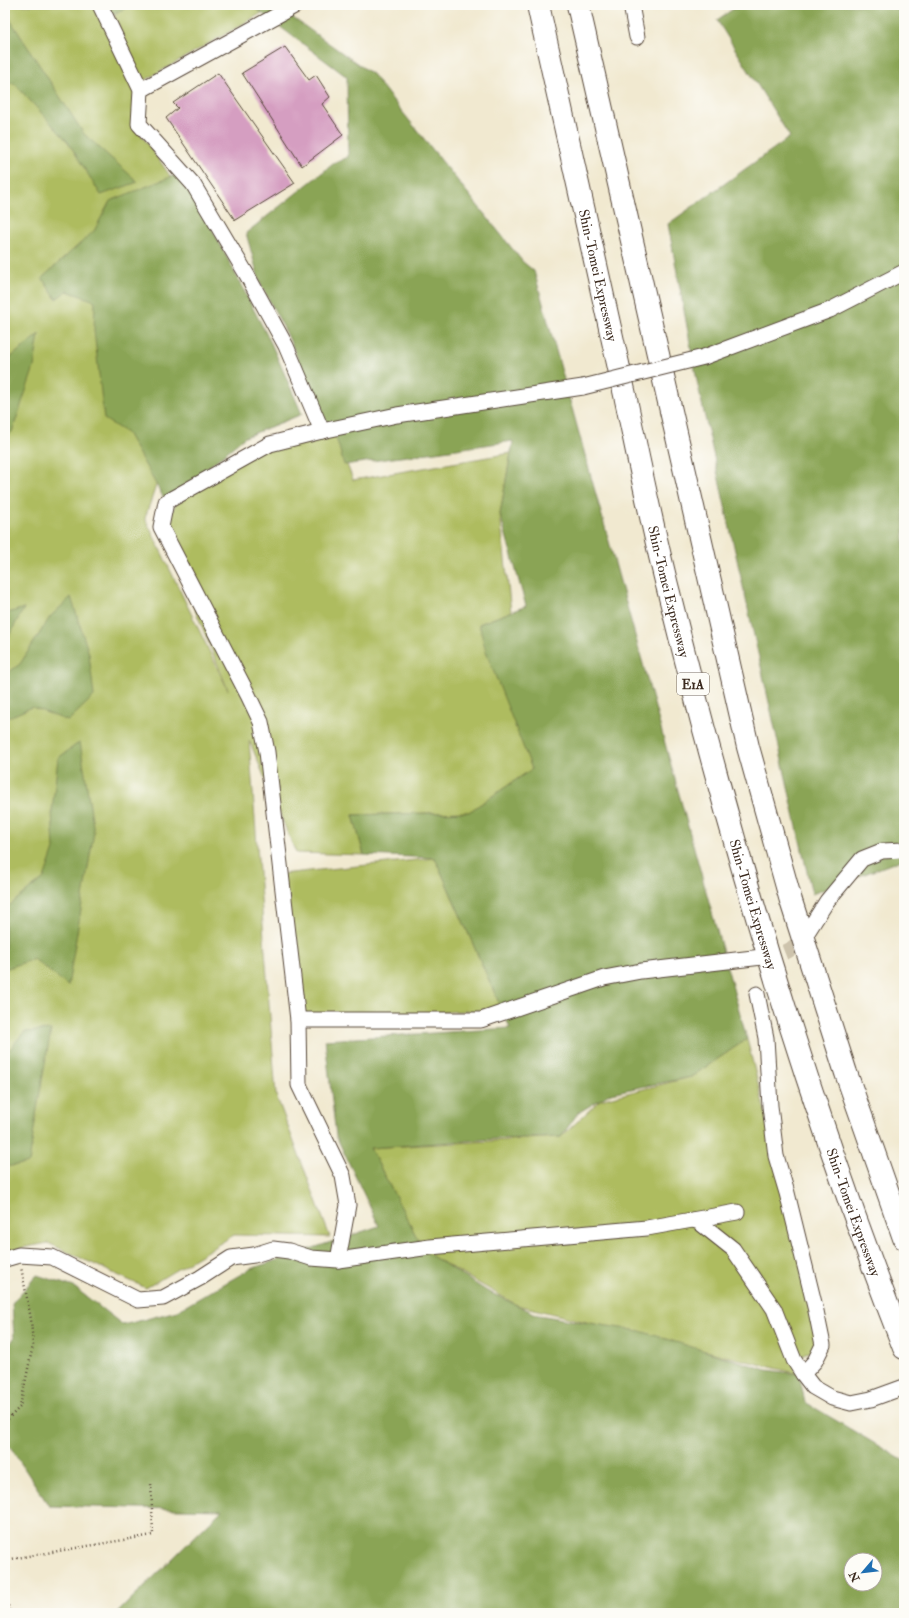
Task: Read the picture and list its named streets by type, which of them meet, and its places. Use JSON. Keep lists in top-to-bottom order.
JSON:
{
  "streets": {
    "highway": ["Shin-Tomei Expressway", "E1A"]
  },
  "north": "bottom left"
}
